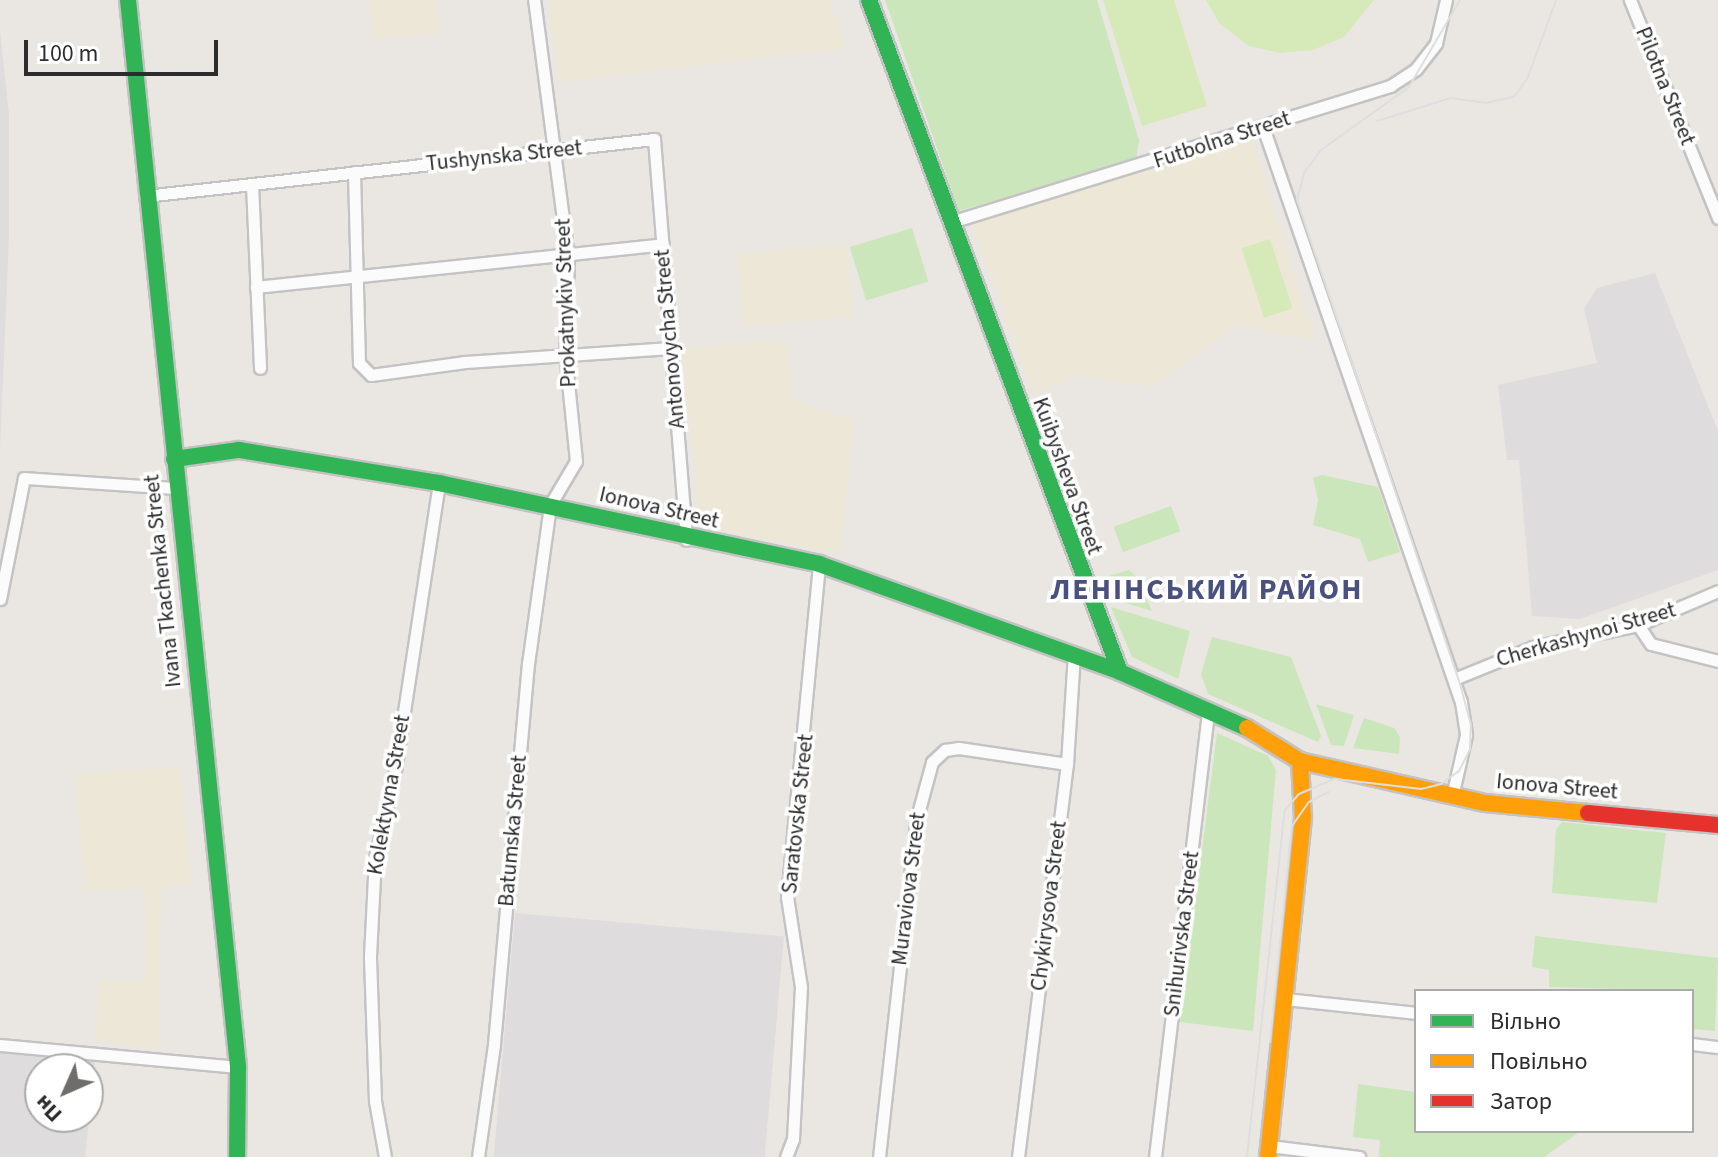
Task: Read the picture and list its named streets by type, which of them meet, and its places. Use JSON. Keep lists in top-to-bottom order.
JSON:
{
  "streets": {
    "main road": ["Kuibysheva Street", "Ionova Street", "Ivana Tkachenka Street"],
    "street": [
      "Pilotna Street",
      "Futbolna Street",
      "Tushynska Street",
      "Prokatnykiv Street",
      "Antonovycha Street",
      "Cherkashynoi Street",
      "Kolektyvna Street",
      "Saratovska Street",
      "Batumska Street",
      "Muraviova Street",
      "Chykirysova Street",
      "Snihurivska Street"
    ]
  },
  "crossings": [
    ["Futbolna Street", "Kuibysheva Street"],
    ["Tushynska Street", "Prokatnykiv Street"],
    ["Tushynska Street", "Antonovycha Street"],
    ["Tushynska Street", "Ivana Tkachenka Street"],
    ["Prokatnykiv Street", "Ionova Street"],
    ["Prokatnykiv Street", "Batumska Street"],
    ["Antonovycha Street", "Ionova Street"],
    ["Kuibysheva Street", "Ionova Street"],
    ["Ionova Street", "Ivana Tkachenka Street"],
    ["Ionova Street", "Kolektyvna Street"],
    ["Ionova Street", "Saratovska Street"],
    ["Ionova Street", "Batumska Street"],
    ["Ionova Street", "Chykirysova Street"],
    ["Muraviova Street", "Chykirysova Street"]
  ],
  "districts": ["ЛЕНІНСЬКИЙ РАЙОН"],
  "legend": ["Вільно", "Повільно", "Затор"],
  "scale_bar": "100 m",
  "north": "bottom left"
}
